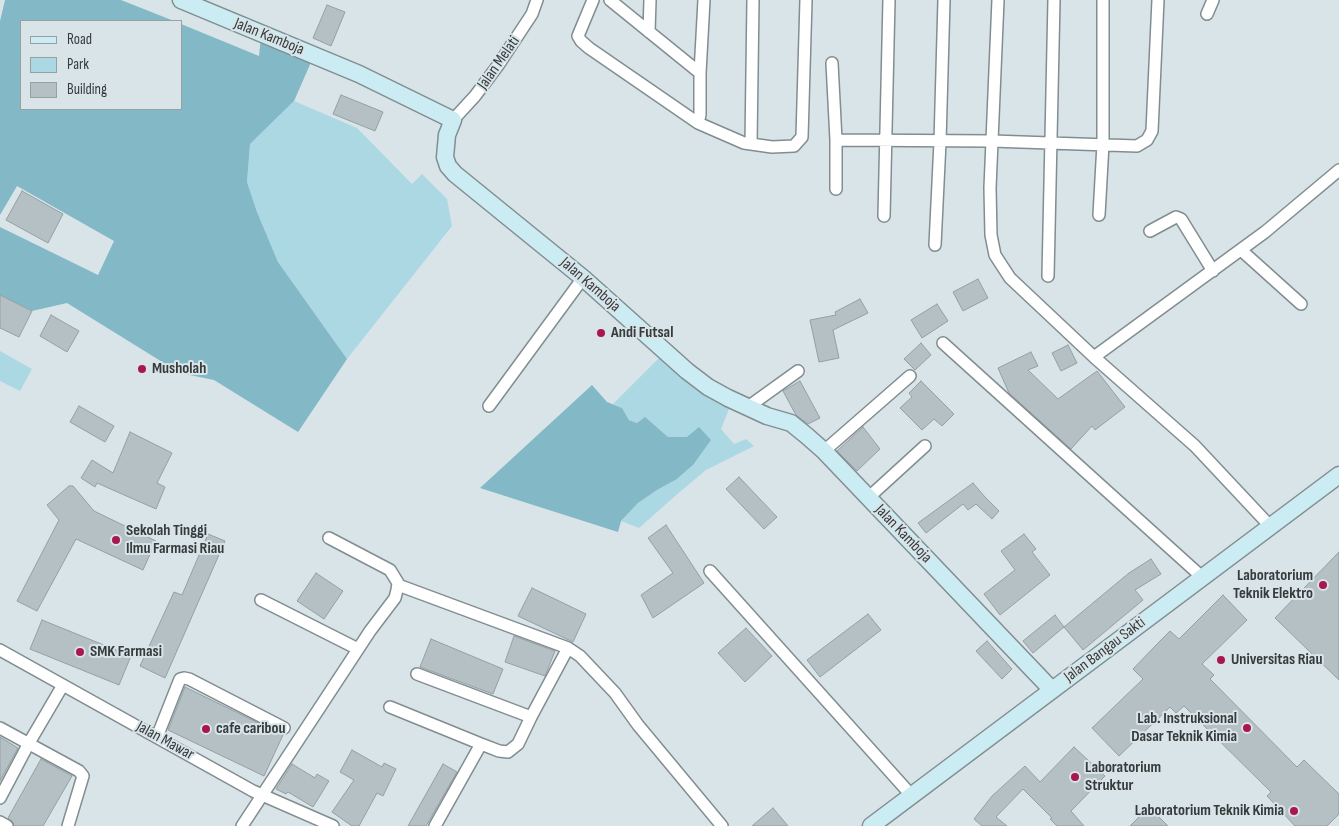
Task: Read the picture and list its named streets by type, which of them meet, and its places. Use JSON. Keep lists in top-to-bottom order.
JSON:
{
  "streets": {
    "street": [
      "Jalan Kamboja",
      "Jalan Melati",
      "Jalan Bangau Sakti",
      "Jalan Mawar"
    ]
  },
  "crossings": [
    ["Jalan Kamboja", "Jalan Melati"],
    ["Jalan Kamboja", "Jalan Bangau Sakti"]
  ],
  "places": [
    "Andi Futsal",
    "Musholah",
    "Sekolah Tinggi Ilmu Farmasi Riau",
    "Laboratorium Teknik Elektro",
    "SMK Farmasi",
    "Universitas Riau",
    "Lab. Instruksional Dasar Teknik Kimia",
    "cafe caribou",
    "Laboratorium Struktur",
    "Laboratorium Teknik Kimia"
  ],
  "legend": ["Road", "Park", "Building"]
}
